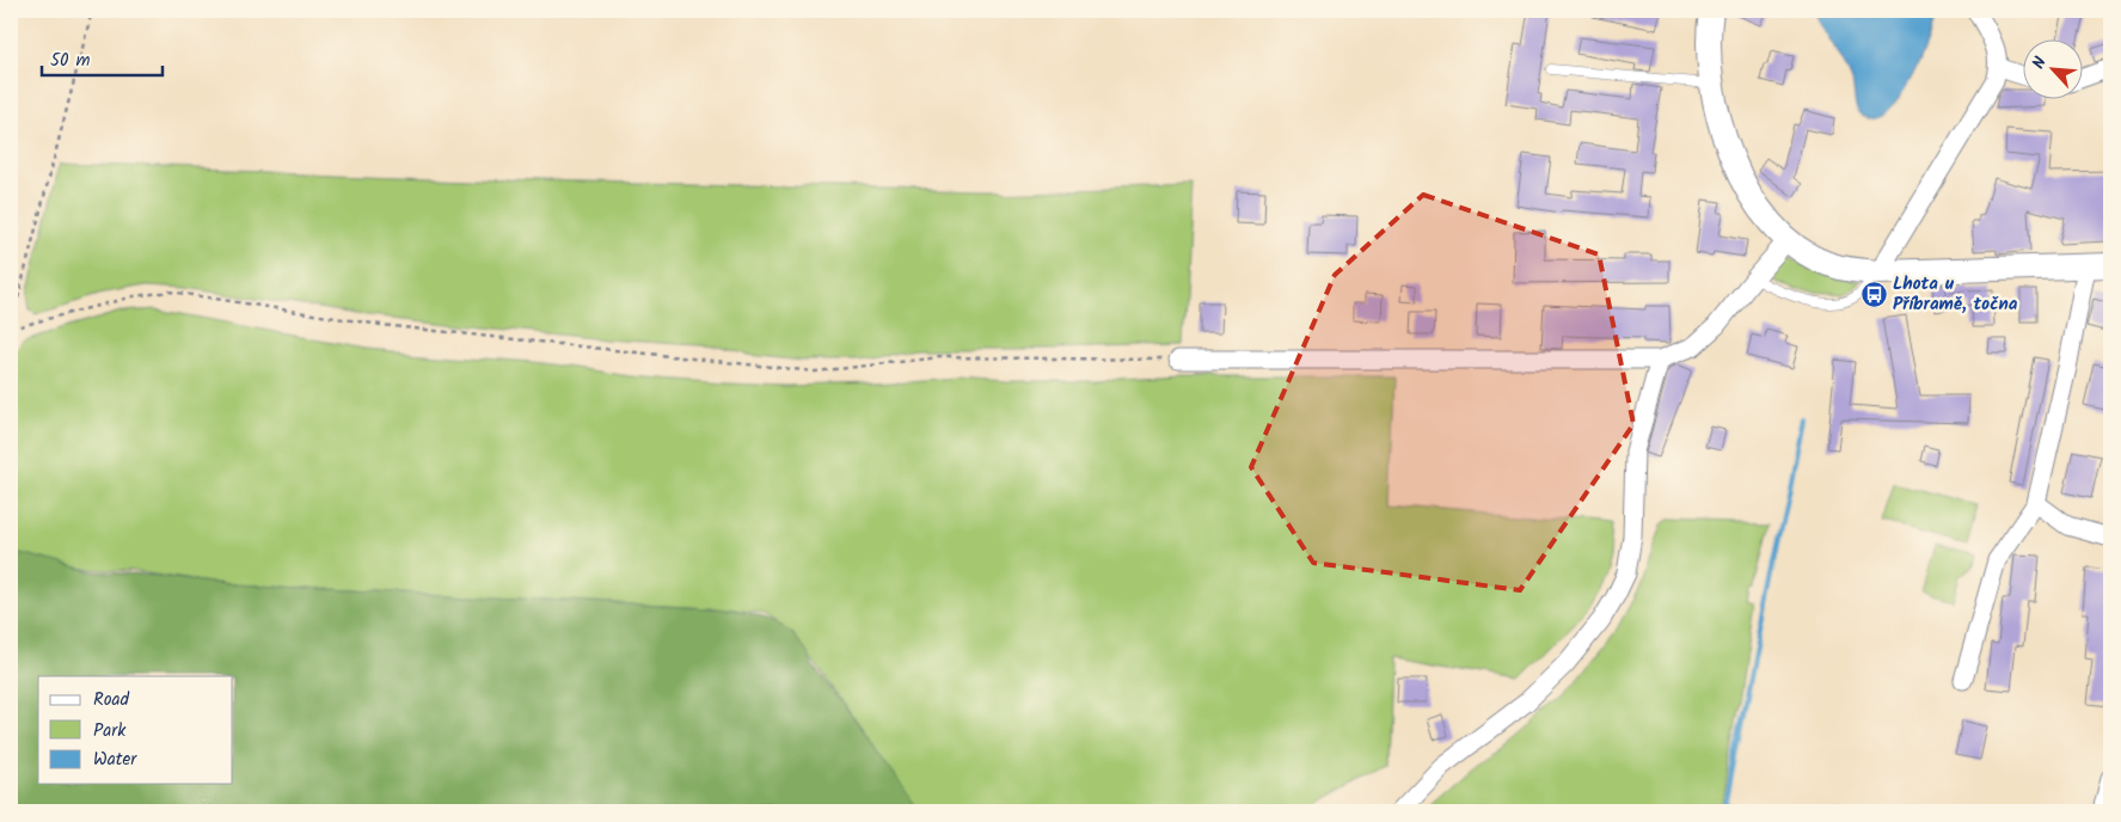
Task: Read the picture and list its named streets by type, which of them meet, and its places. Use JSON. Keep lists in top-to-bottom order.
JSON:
{
  "places": {
    "bus stop": ["Lhota u Příbramě, točna"]
  },
  "legend": ["Road", "Park", "Water"],
  "scale_bar": "50 m",
  "north": "top left"
}
